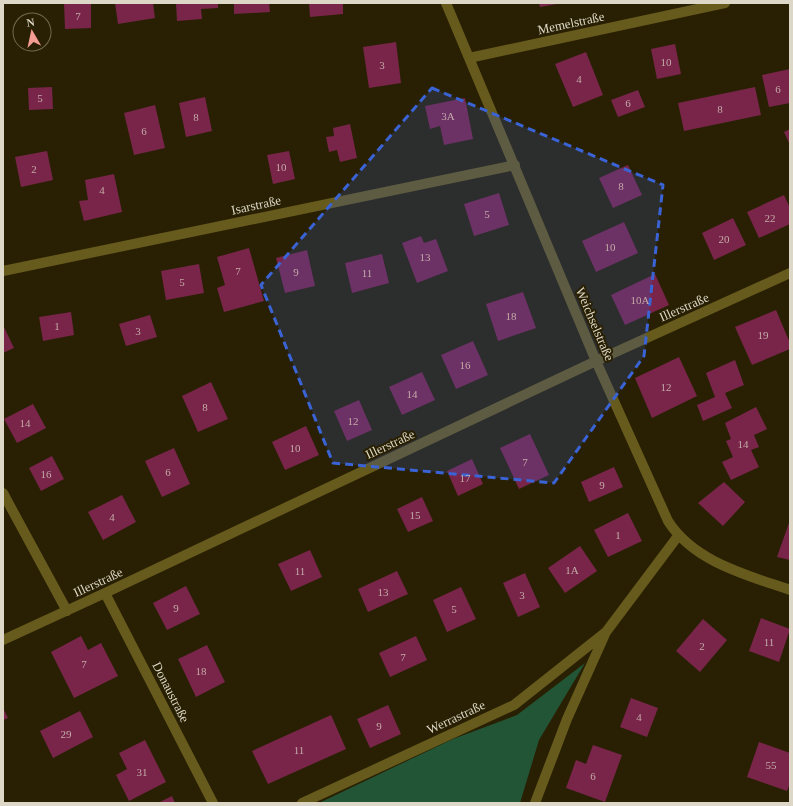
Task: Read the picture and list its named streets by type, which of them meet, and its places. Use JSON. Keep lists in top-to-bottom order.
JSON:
{
  "streets": {
    "street": [
      "Memelstraße",
      "Isarstraße",
      "Illerstraße",
      "Weichselstraße",
      "Donaustraße",
      "Werrastraße"
    ]
  },
  "crossings": [
    ["Memelstraße", "Weichselstraße"],
    ["Isarstraße", "Weichselstraße"],
    ["Illerstraße", "Weichselstraße"],
    ["Illerstraße", "Donaustraße"],
    ["Weichselstraße", "Werrastraße"]
  ],
  "house_numbers": [
    "7",
    "10",
    "3",
    "4",
    "6",
    "5",
    "6",
    "8",
    "3A",
    "8",
    "6",
    "10",
    "2",
    "8",
    "4",
    "5",
    "22",
    "20",
    "10",
    "13",
    "7",
    "9",
    "11",
    "5",
    "10A",
    "18",
    "1",
    "3",
    "19",
    "16",
    "12",
    "14",
    "8",
    "12",
    "14",
    "14",
    "10",
    "7",
    "6",
    "16",
    "17",
    "9",
    "15",
    "4",
    "1",
    "1A",
    "11",
    "13",
    "3",
    "9",
    "5",
    "11",
    "2",
    "7",
    "7",
    "18",
    "4",
    "9",
    "29",
    "11",
    "55",
    "31",
    "6"
  ],
  "north": "top"
}
